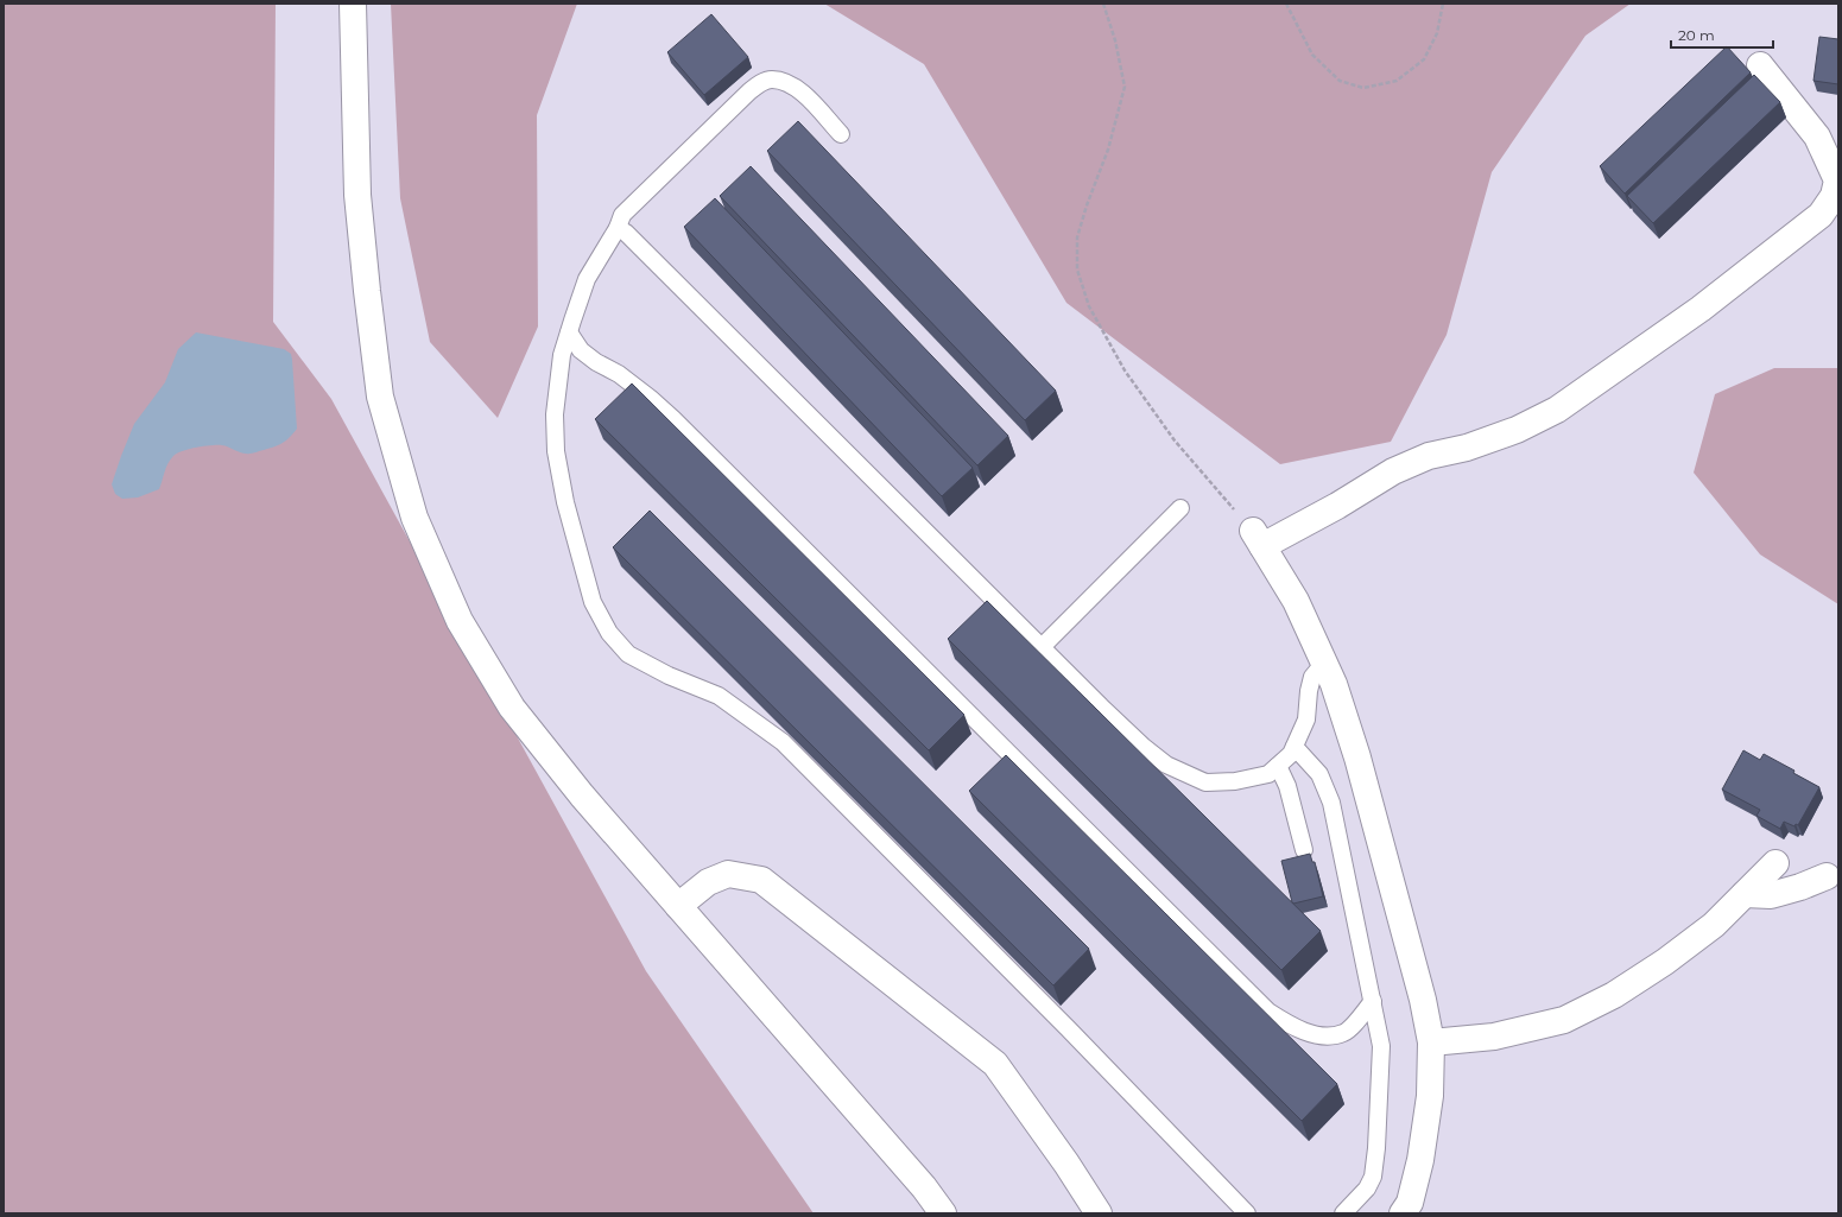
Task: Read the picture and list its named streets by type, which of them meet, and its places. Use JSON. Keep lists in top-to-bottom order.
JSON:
{
  "scale_bar": "20 m"
}
